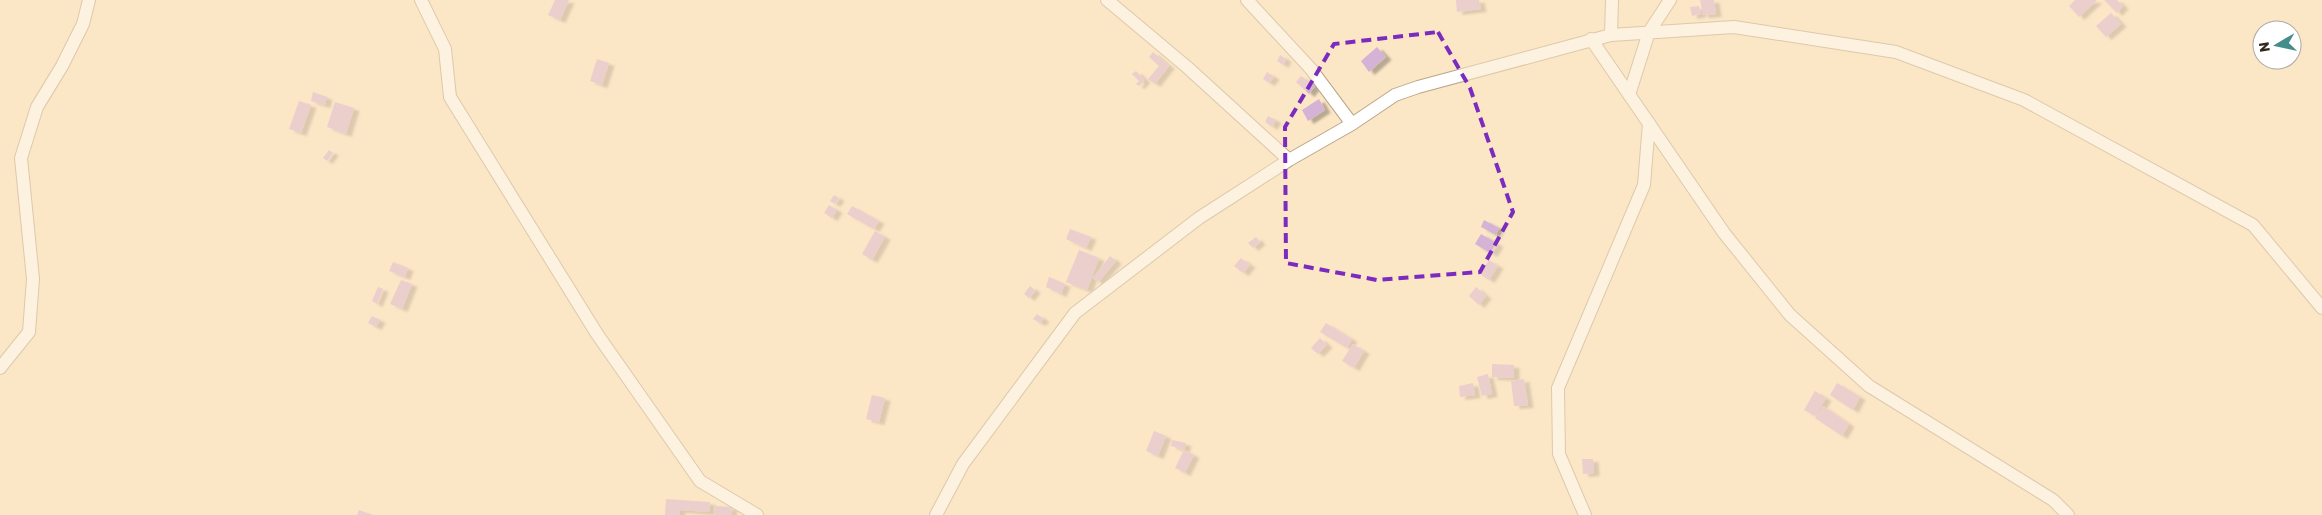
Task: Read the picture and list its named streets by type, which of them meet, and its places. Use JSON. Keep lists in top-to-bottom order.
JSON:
{
  "north": "left"
}
